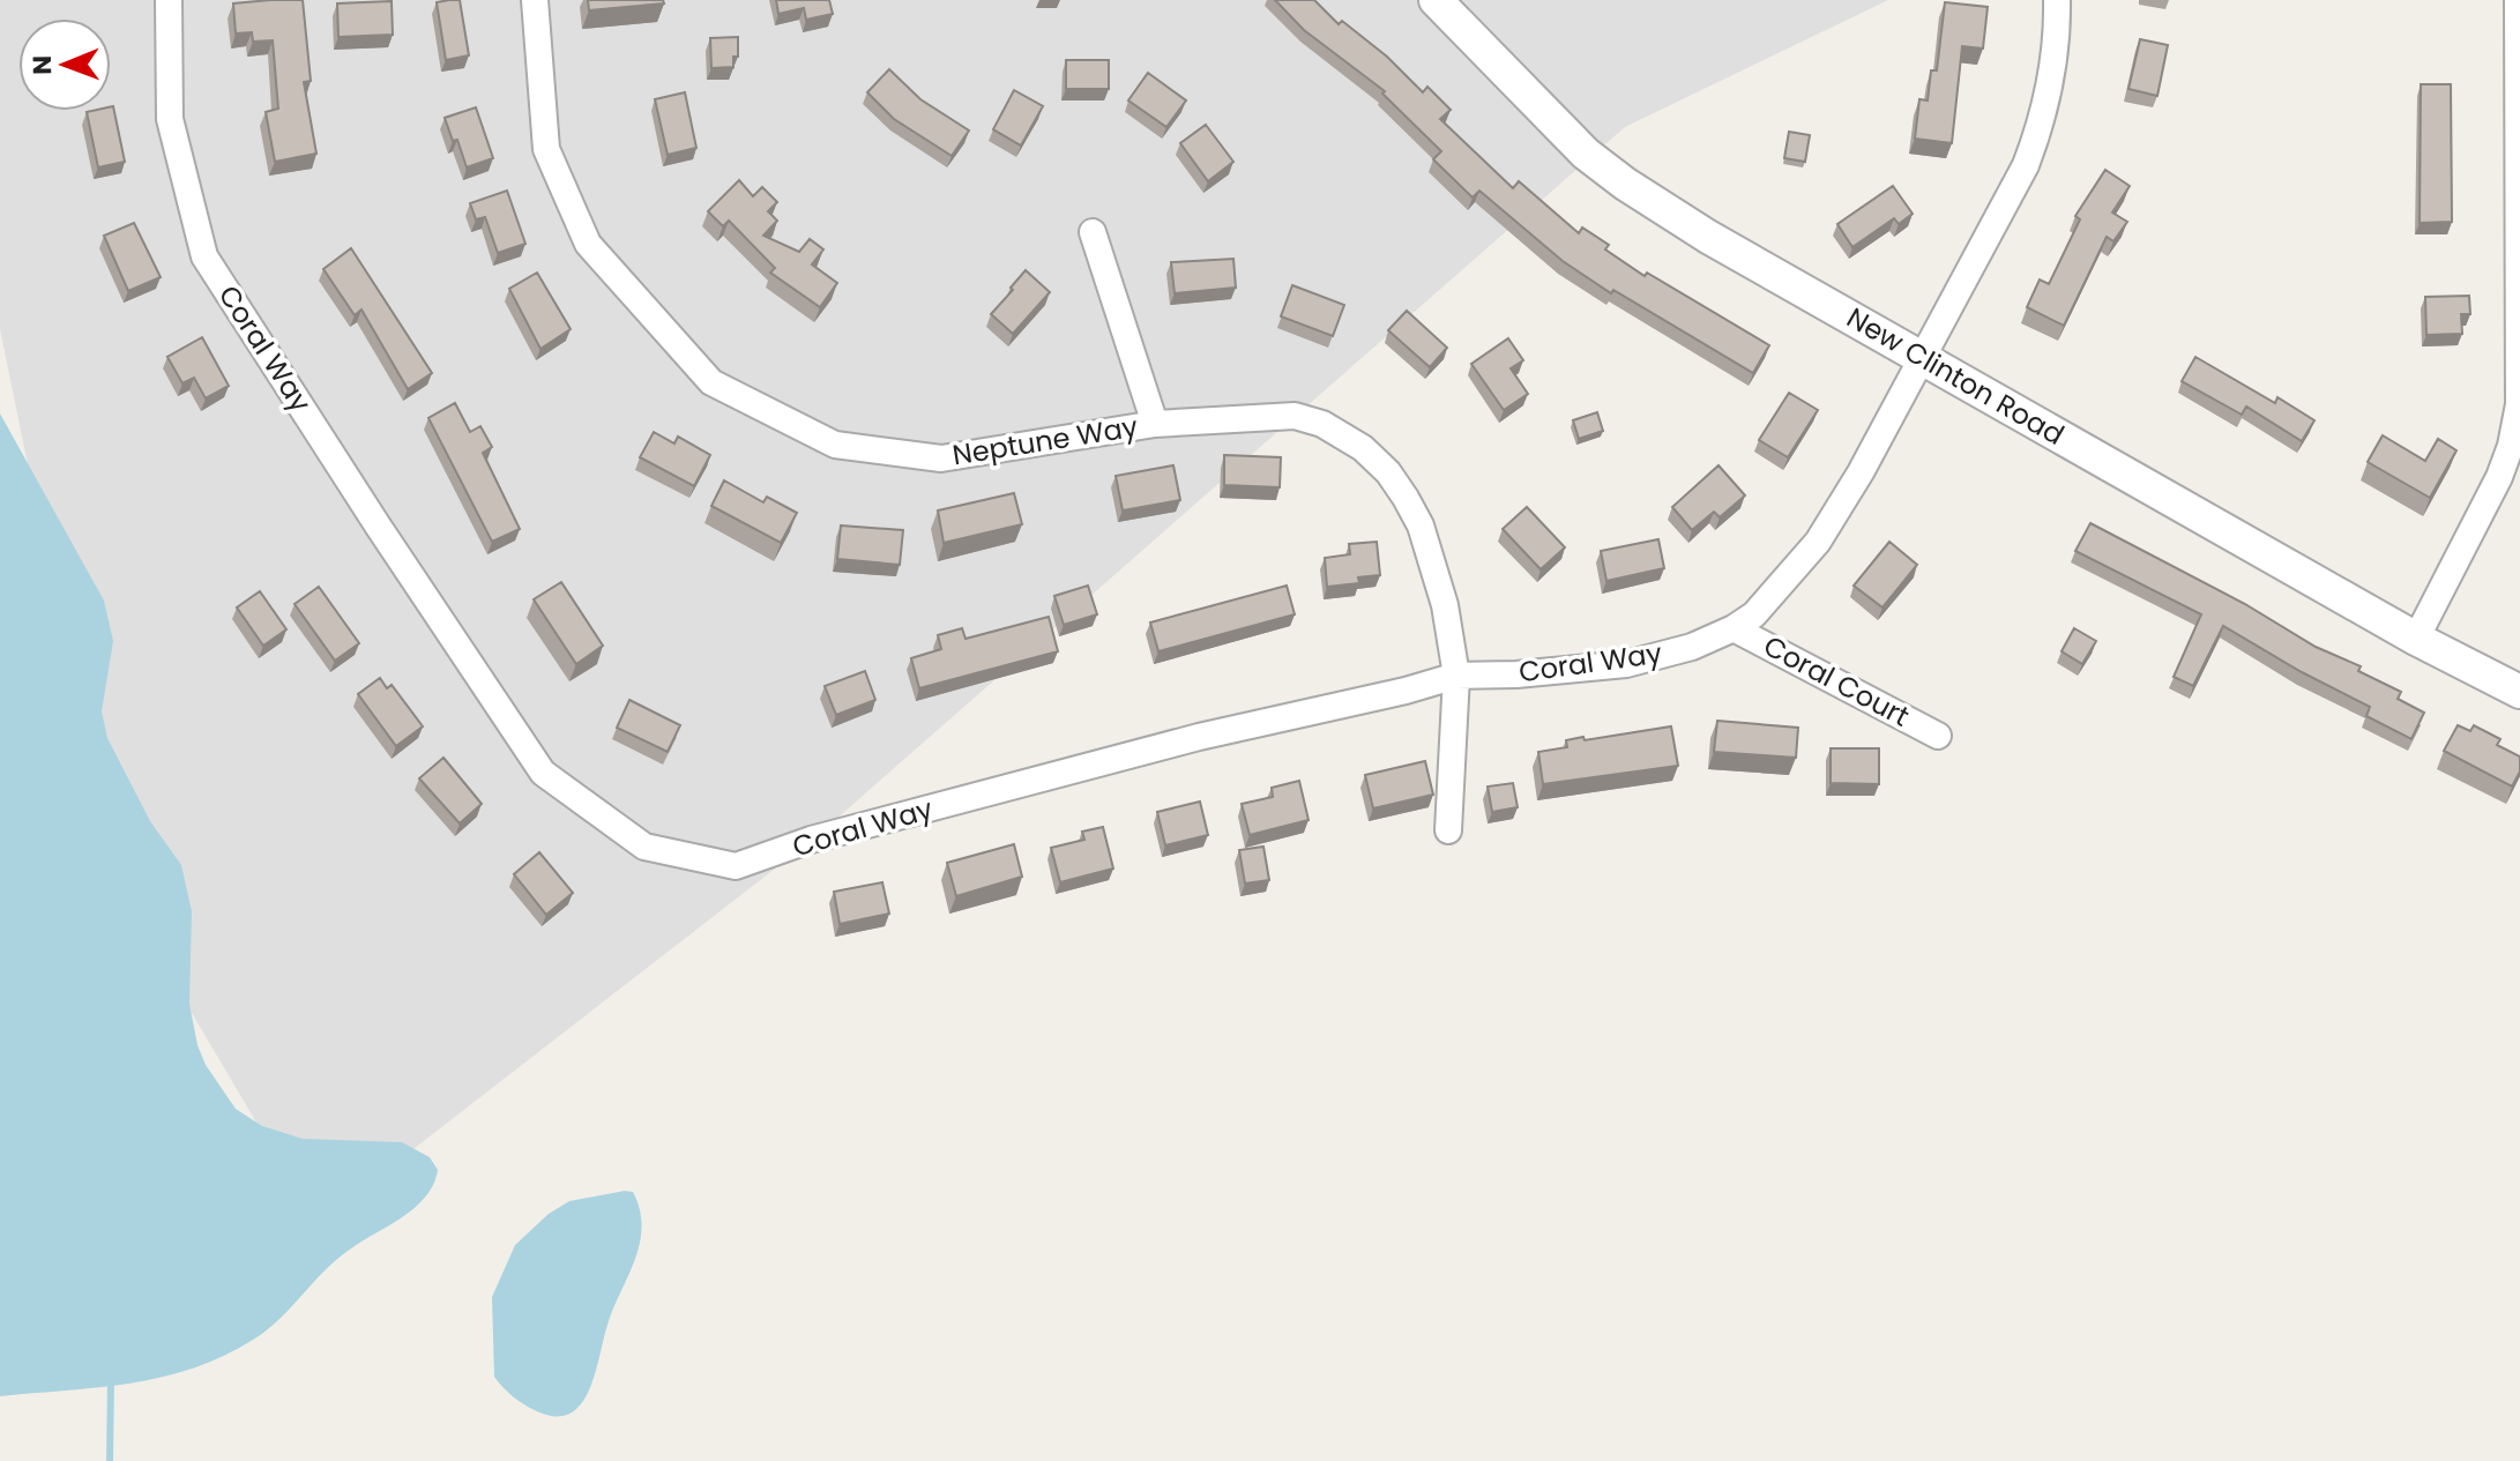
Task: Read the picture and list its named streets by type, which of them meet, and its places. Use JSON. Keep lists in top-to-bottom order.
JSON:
{
  "streets": {
    "street": [
      "Coral Way",
      "New Clinton Road",
      "Neptune Way",
      "Coral Court"
    ]
  },
  "crossings": [
    ["Coral Way", "New Clinton Road"],
    ["Coral Way", "Neptune Way"],
    ["Coral Way", "Coral Court"]
  ],
  "north": "left"
}
